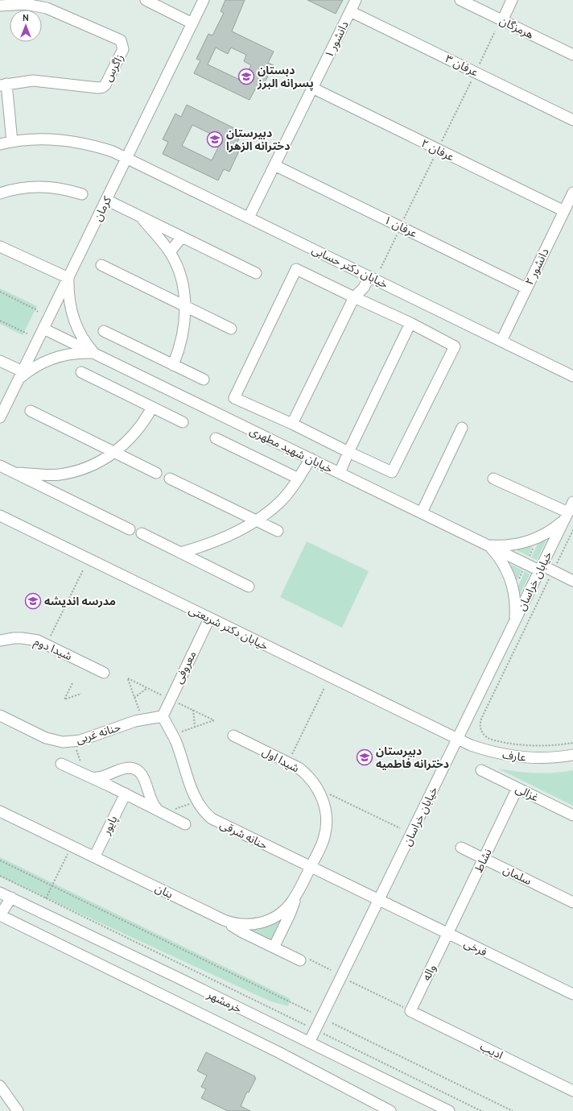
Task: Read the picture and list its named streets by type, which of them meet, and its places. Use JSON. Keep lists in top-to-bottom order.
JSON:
{
  "streets": {
    "street": [
      "هرمزگان",
      "دانشور ۱",
      "عرفان ۳",
      "زاگرس",
      "عرفان ۲",
      "کرمان",
      "عرفان ۱",
      "خیابان دکتر حسابی",
      "دانشور ۲",
      "خیابان شهید مطهری",
      "خیابان خراسان",
      "خیابان دکتر شریعتی",
      "شیدا دوم",
      "معروفی",
      "حنانه غربی",
      "عارف",
      "شیدا اول",
      "غزالی",
      "پایور",
      "حنانه شرقی",
      "نشاط",
      "سلمان",
      "بنان",
      "فرخی",
      "واله",
      "خرمشهر",
      "ادیب"
    ]
  },
  "crossings": [
    ["دانشور ۱", "عرفان ۳"],
    ["دانشور ۱", "عرفان ۲"],
    ["دانشور ۱", "عرفان ۱"],
    ["دانشور ۱", "خیابان دکتر حسابی"],
    ["زاگرس", "خیابان دکتر حسابی"],
    ["عرفان ۲", "دانشور ۲"],
    ["کرمان", "خیابان دکتر حسابی"],
    ["کرمان", "خیابان شهید مطهری"],
    ["عرفان ۱", "دانشور ۲"],
    ["خیابان دکتر حسابی", "دانشور ۲"],
    ["خیابان شهید مطهری", "خیابان خراسان"],
    ["خیابان خراسان", "خیابان دکتر شریعتی"],
    ["خیابان خراسان", "عارف"],
    ["خیابان خراسان", "حنانه شرقی"],
    ["خیابان خراسان", "فرخی"],
    ["خیابان خراسان", "خرمشهر"],
    ["خیابان دکتر شریعتی", "معروفی"],
    ["خیابان دکتر شریعتی", "عارف"],
    ["معروفی", "حنانه غربی"],
    ["معروفی", "حنانه شرقی"],
    ["حنانه غربی", "حنانه شرقی"],
    ["شیدا اول", "حنانه شرقی"],
    ["شیدا اول", "بنان"],
    ["غزالی", "نشاط"],
    ["پایور", "بنان"],
    ["حنانه شرقی", "بنان"],
    ["حنانه شرقی", "فرخی"],
    ["نشاط", "سلمان"],
    ["نشاط", "فرخی"],
    ["نشاط", "واله"],
    ["فرخی", "واله"],
    ["واله", "ادیب"]
  ],
  "places": {
    "school or university": [
      "دبستان پسرانه البرز",
      "دبیرستان دخترانه الزهرا",
      "مدرسه اندیشه",
      "دبیرستان دخترانه فاطمیه"
    ]
  },
  "north": "top"
}
